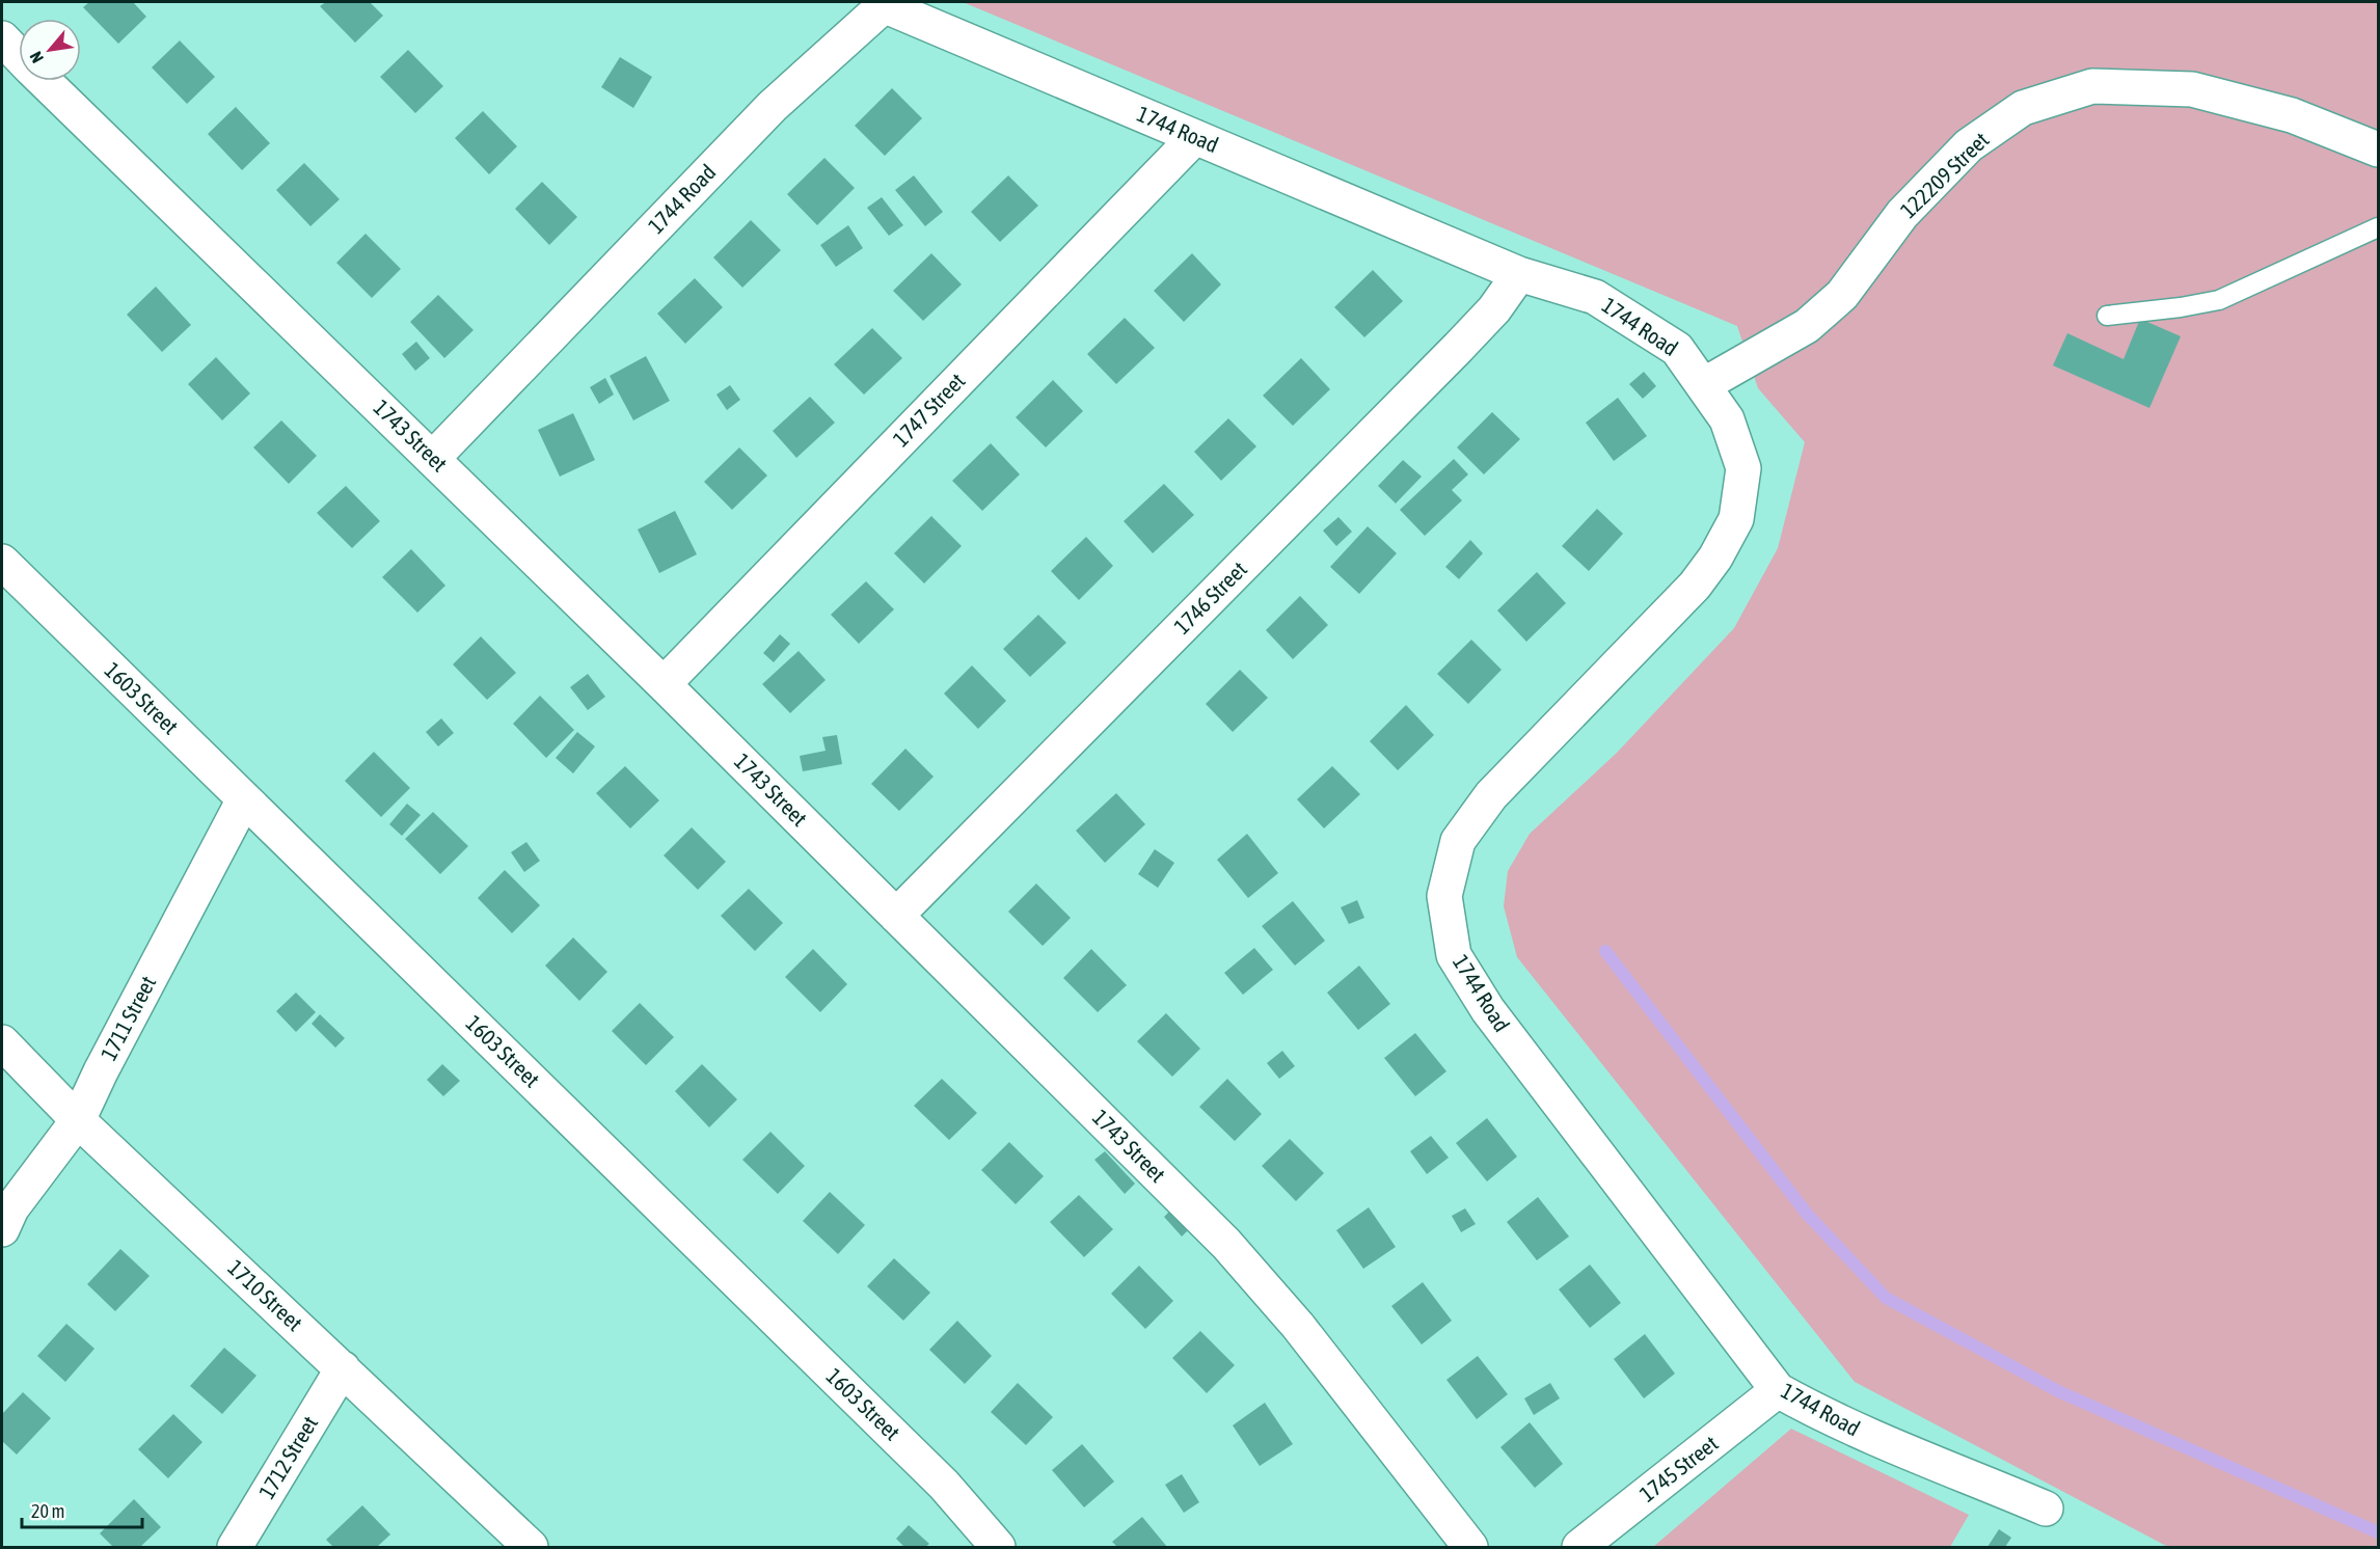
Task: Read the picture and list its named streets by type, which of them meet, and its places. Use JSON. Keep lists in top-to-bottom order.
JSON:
{
  "streets": {
    "street": [
      "1744 Road",
      "122209 Street",
      "1747 Street",
      "1743 Street",
      "1746 Street",
      "1603 Street",
      "1711 Street",
      "1710 Street",
      "1712 Street",
      "1745 Street"
    ]
  },
  "crossings": [
    ["1744 Road", "122209 Street"],
    ["1744 Road", "1747 Street"],
    ["1744 Road", "1743 Street"],
    ["1744 Road", "1746 Street"],
    ["1744 Road", "1745 Street"],
    ["1747 Street", "1743 Street"],
    ["1743 Street", "1746 Street"],
    ["1603 Street", "1711 Street"],
    ["1711 Street", "1710 Street"],
    ["1710 Street", "1712 Street"]
  ],
  "scale_bar": "20 m",
  "north": "bottom left"
}
